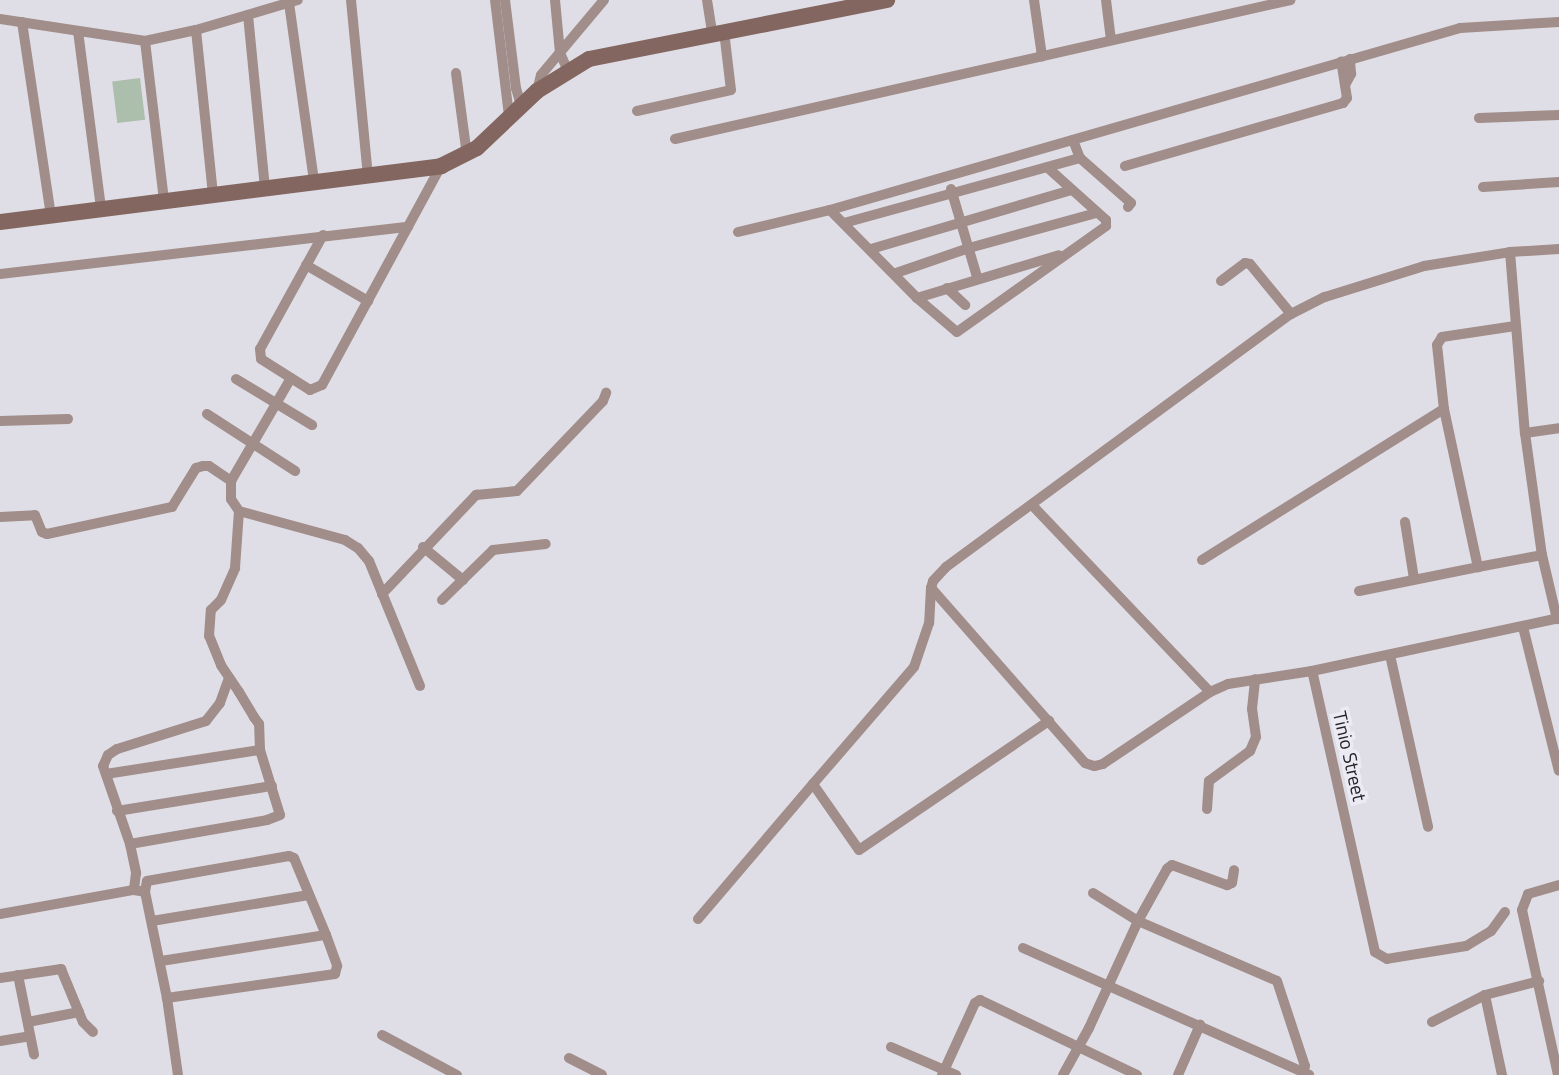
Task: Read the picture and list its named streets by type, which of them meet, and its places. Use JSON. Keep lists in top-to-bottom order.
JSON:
{
  "streets": {
    "street": ["Tinio Street"]
  }
}
